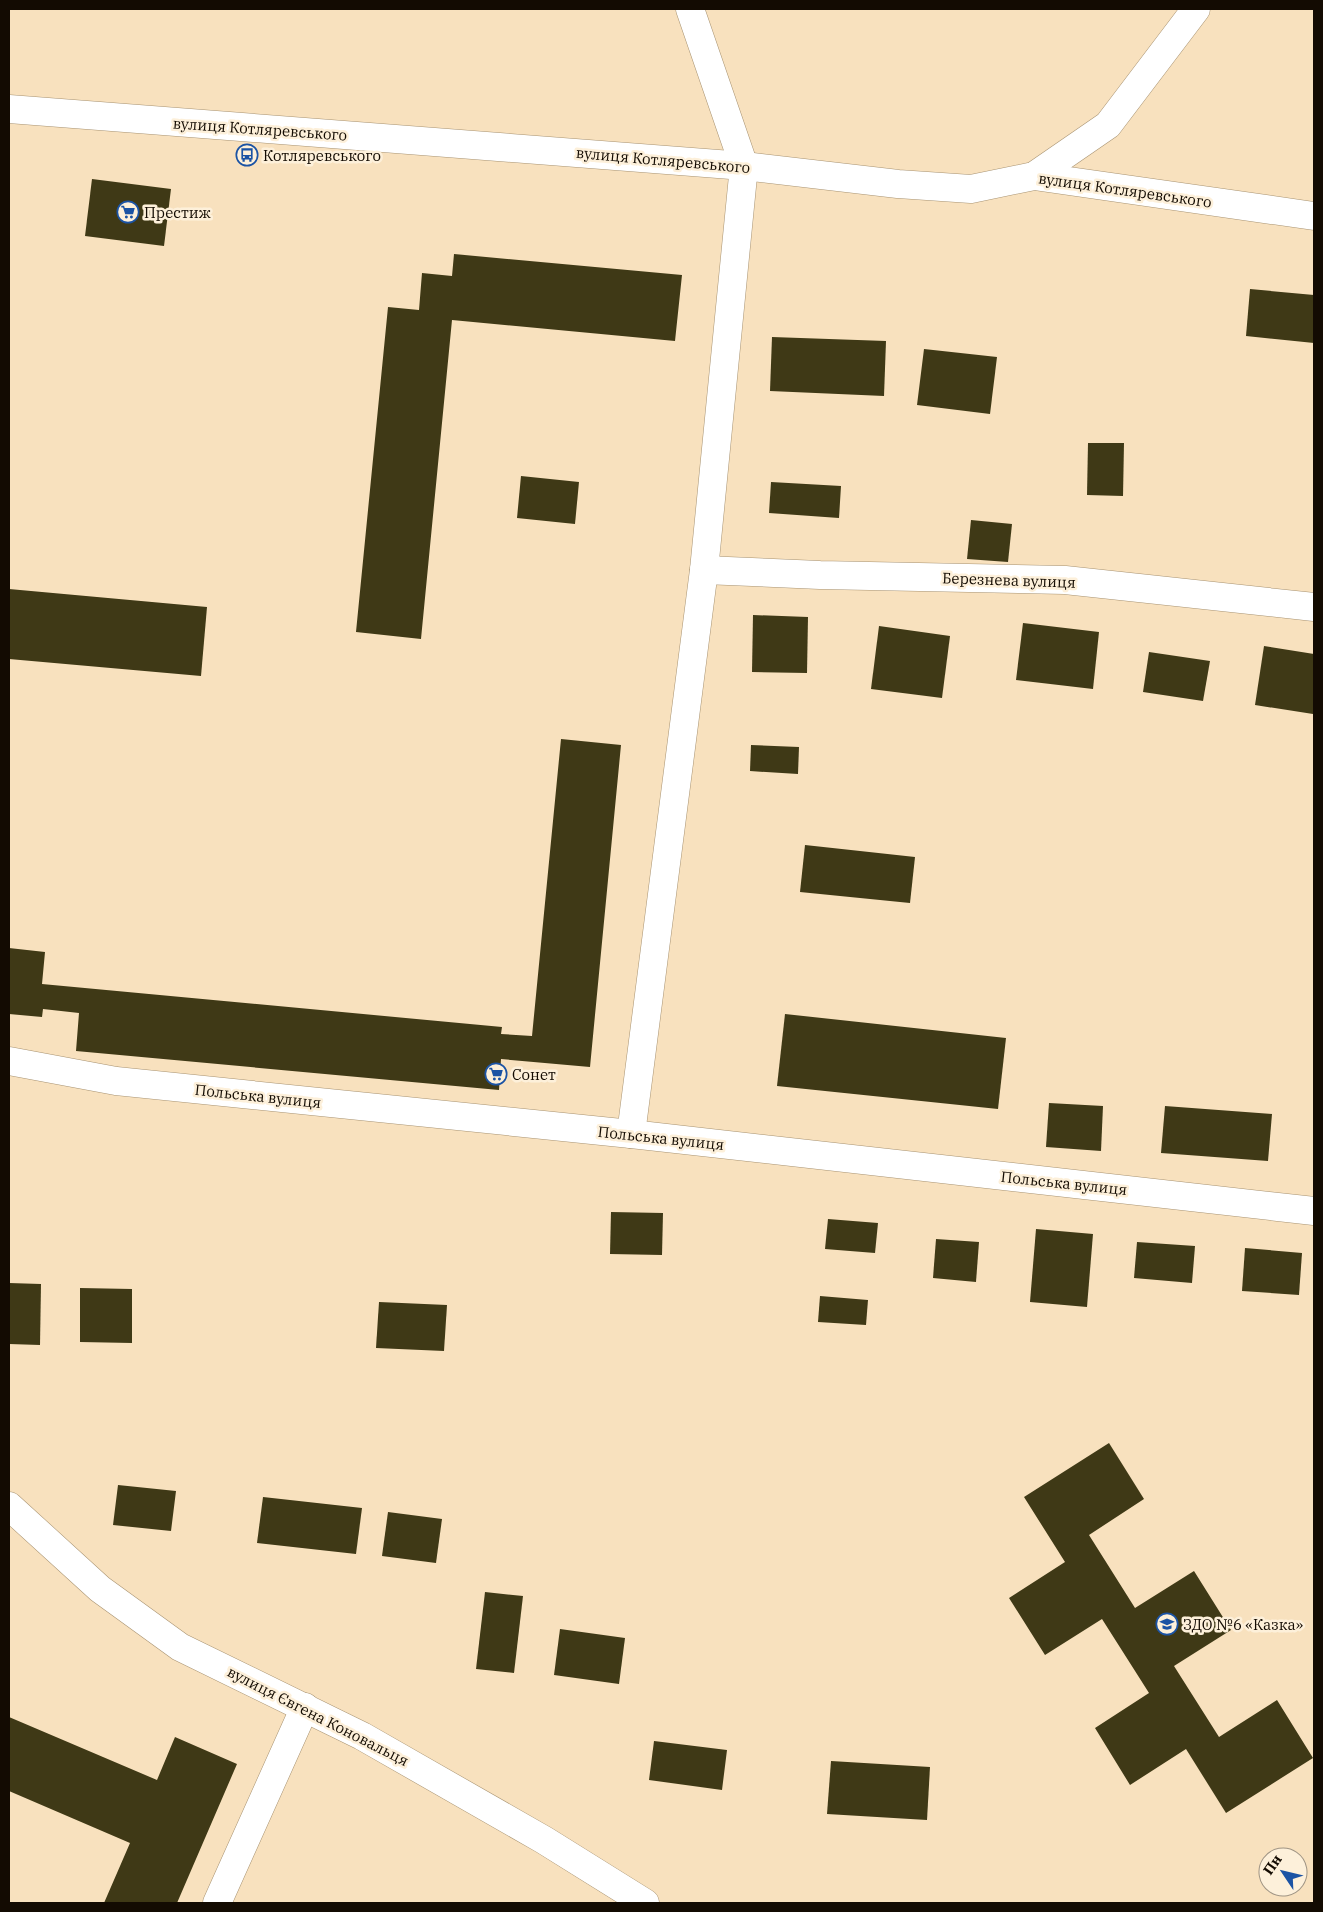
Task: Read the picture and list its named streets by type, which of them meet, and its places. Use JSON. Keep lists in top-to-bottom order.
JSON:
{
  "streets": {
    "street": [
      "вулиця Котляревського",
      "Березнева вулиця",
      "Польська вулиця",
      "вулиця Євгена Коновальця"
    ]
  },
  "places": {
    "bus stop": ["Котляревського"],
    "supermarket": ["Престиж", "Сонет"],
    "school or university": ["ЗДО №6 «Казка»"]
  },
  "north": "top left"
}
